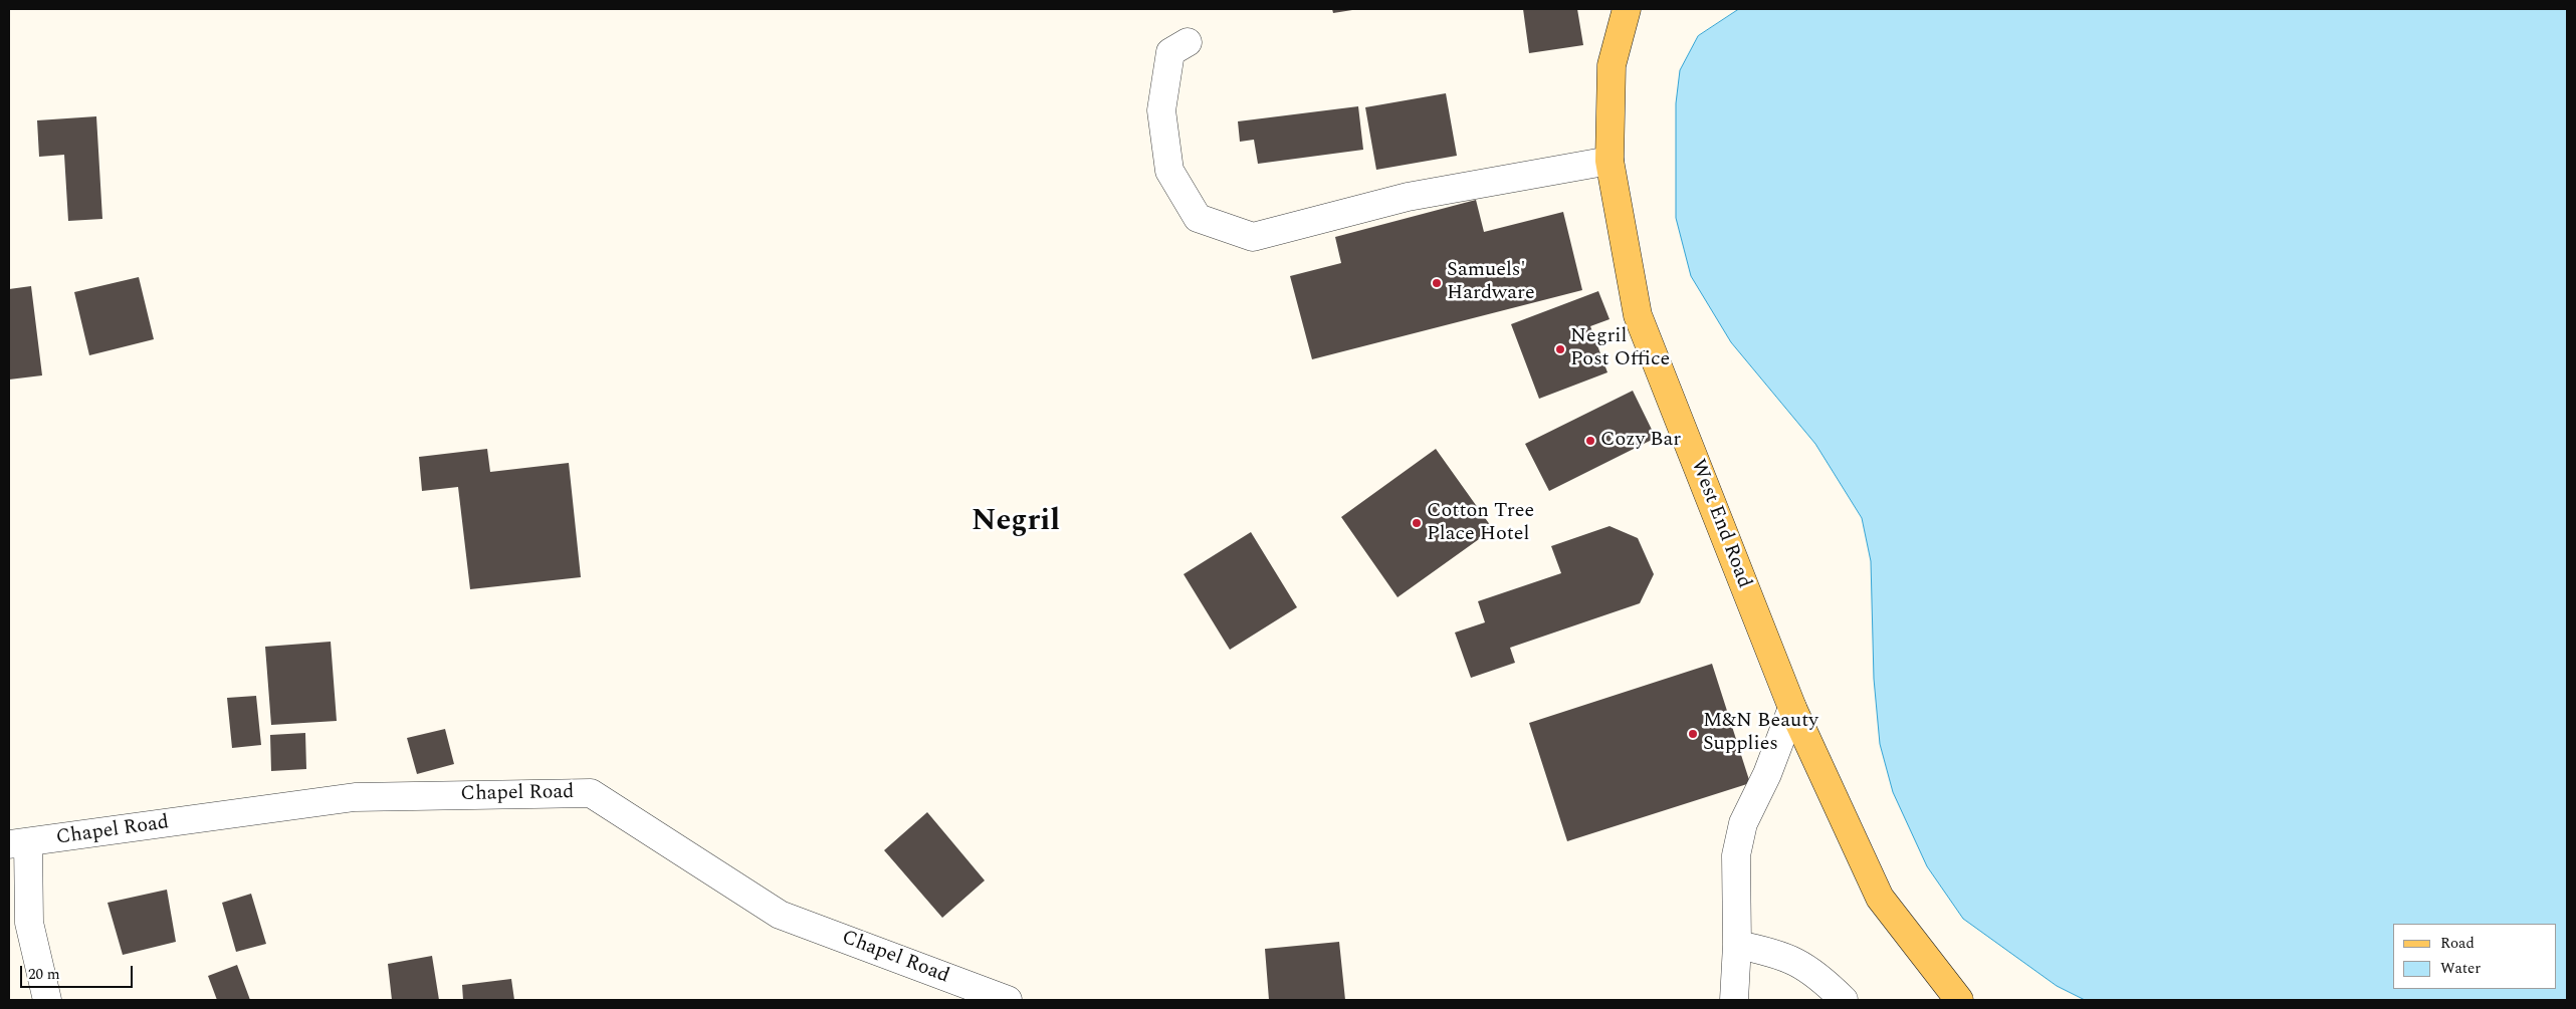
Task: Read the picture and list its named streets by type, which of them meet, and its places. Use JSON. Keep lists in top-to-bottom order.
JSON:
{
  "streets": {
    "main road": ["West End Road"],
    "street": ["Chapel Road"]
  },
  "districts": ["Negril"],
  "places": [
    "Samuels' Hardware",
    "Negril Post Office",
    "Cozy Bar",
    "Cotton Tree Place Hotel",
    "M&N Beauty Supplies"
  ],
  "legend": ["Road", "Water"],
  "scale_bar": "20 m"
}
